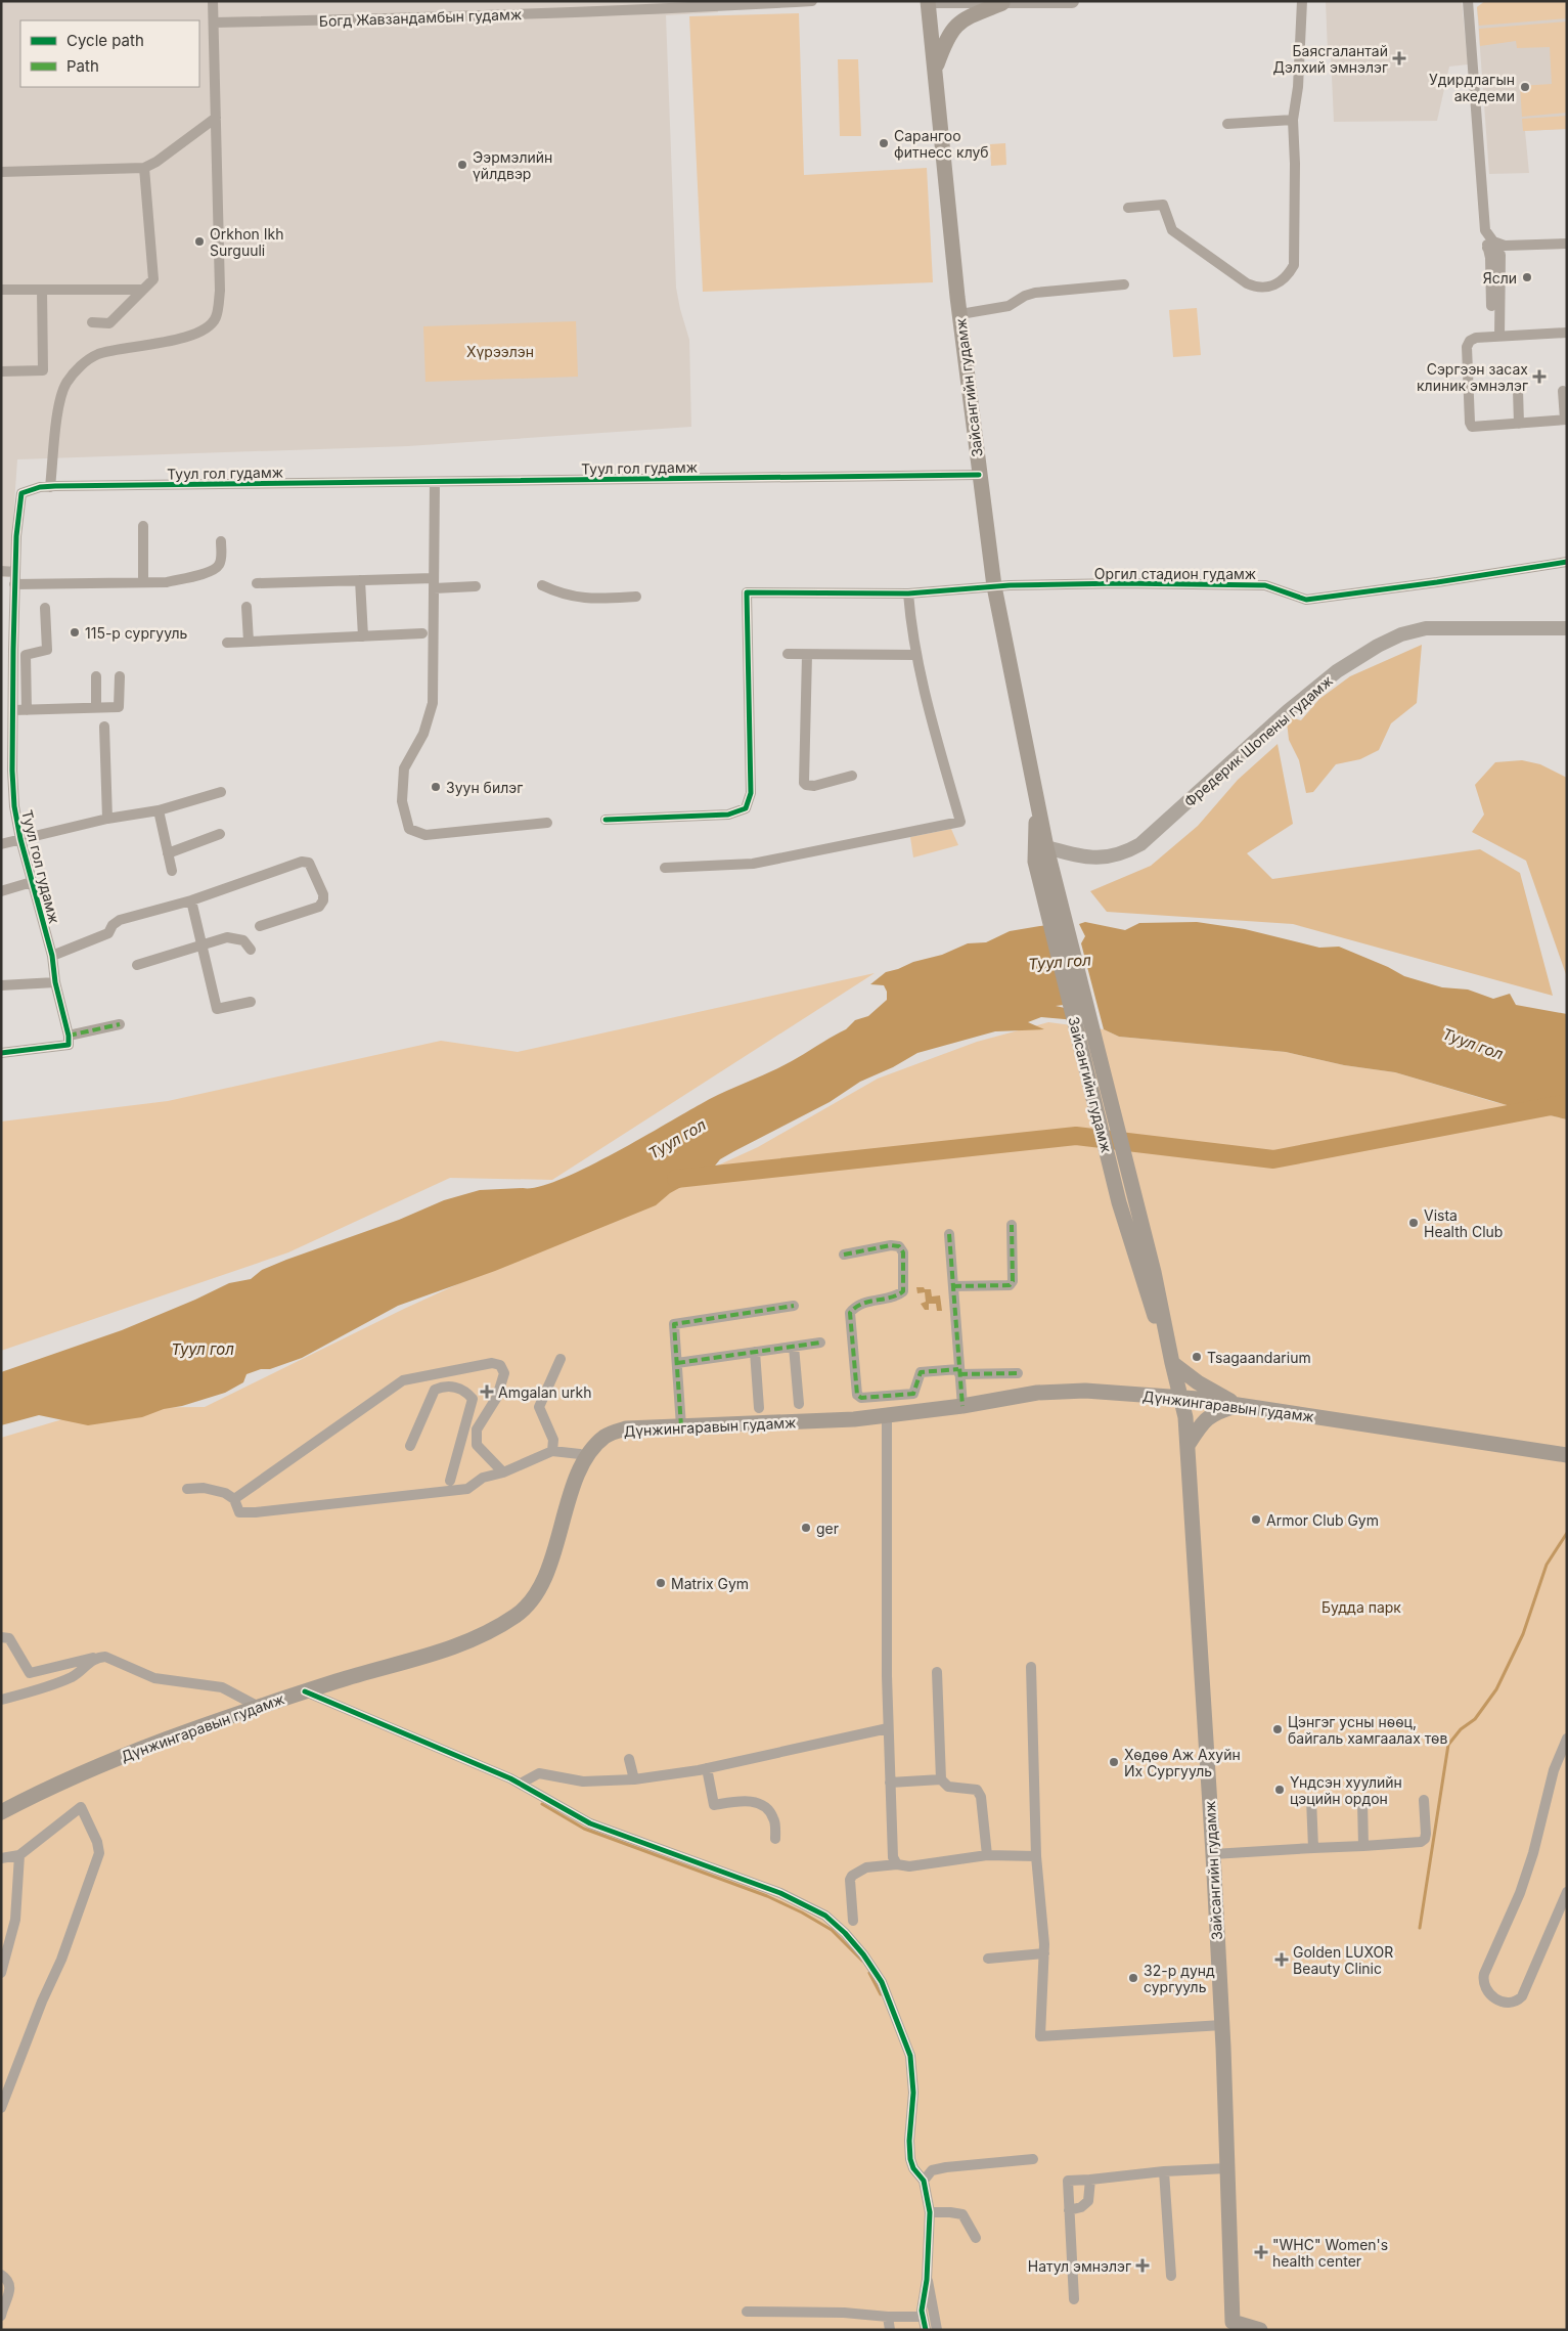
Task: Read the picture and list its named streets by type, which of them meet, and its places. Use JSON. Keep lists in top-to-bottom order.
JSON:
{
  "streets": {
    "main road": ["Зайсангийн гудамж", "Дүнжингаравын гудамж"],
    "street": [
      "Богд Жавзандамбын гудамж",
      "Туул гол гудамж",
      "Оргил стадион гудамж",
      "Фредерик Шопены гудамж"
    ]
  },
  "crossings": [
    ["Зайсангийн гудамж", "Туул гол гудамж"],
    ["Зайсангийн гудамж", "Оргил стадион гудамж"],
    ["Зайсангийн гудамж", "Фредерик Шопены гудамж"],
    ["Зайсангийн гудамж", "Дүнжингаравын гудамж"]
  ],
  "water": ["Туул гол"],
  "parks": ["Хүрээлэн", "Будда парк"],
  "places": {
    "health": [
      "Баясгалантай Дэлхий эмнэлэг",
      "Сэргээн засах клиник эмнэлэг",
      "Amgalan urkh",
      "Golden LUXOR Beauty Clinic",
      "\"WHC\" Women's health center",
      "Натул эмнэлэг"
    ],
    "other": [
      "Удирдлагын акедеми",
      "Сарангоо фитнесс клуб",
      "Ээрмэлийн үйлдвэр",
      "Orkhon Ikh Surguuli",
      "Ясли",
      "115-р сургууль",
      "Зуун билэг",
      "Vista Health Club",
      "Tsagaandarium",
      "Armor Club Gym",
      "ger",
      "Matrix Gym",
      "Цэнгэг усны нөөц, байгаль хамгаалах төв",
      "Хөдөө Аж Ахуйн Их Сургууль",
      "Үндсэн хуулийн цэцийн ордон",
      "32-р дунд сургууль"
    ]
  },
  "legend": ["Cycle path", "Path"]
}
